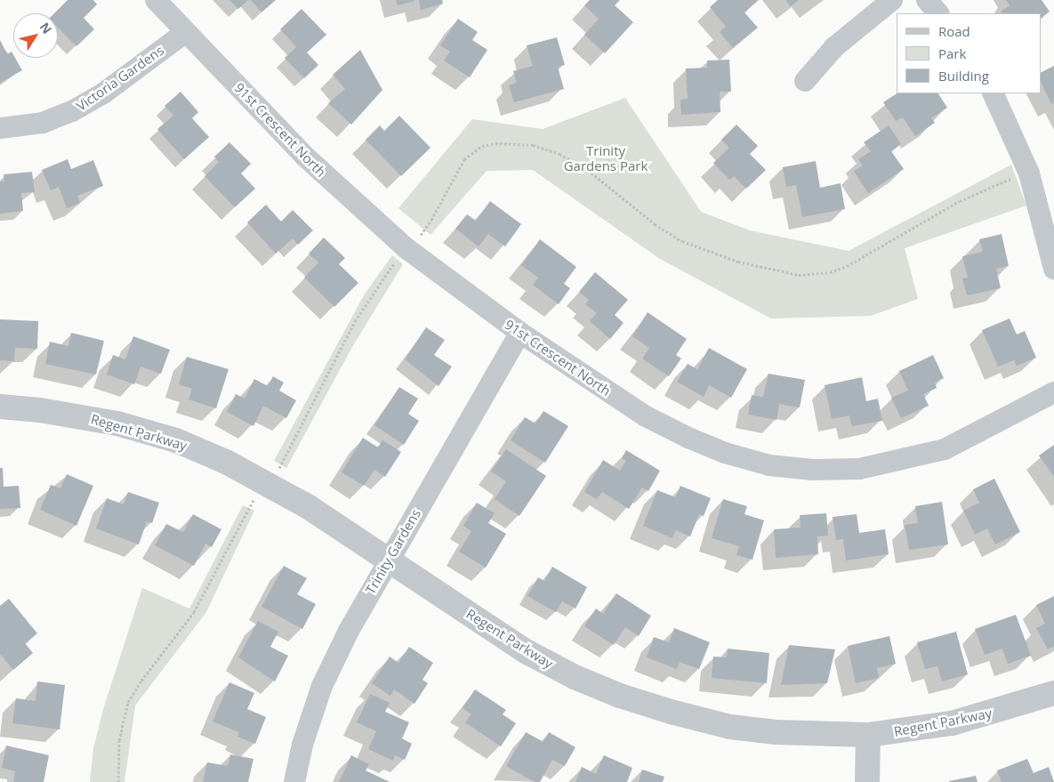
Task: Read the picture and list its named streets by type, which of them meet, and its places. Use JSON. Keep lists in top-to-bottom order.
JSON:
{
  "streets": {
    "street": [
      "Victoria Gardens",
      "91st Crescent North",
      "Regent Parkway",
      "Trinity Gardens"
    ]
  },
  "crossings": [
    ["Victoria Gardens", "91st Crescent North"],
    ["91st Crescent North", "Trinity Gardens"],
    ["Regent Parkway", "Trinity Gardens"]
  ],
  "parks": ["Trinity Gardens Park"],
  "legend": ["Road", "Park", "Building"],
  "north": "top right"
}
